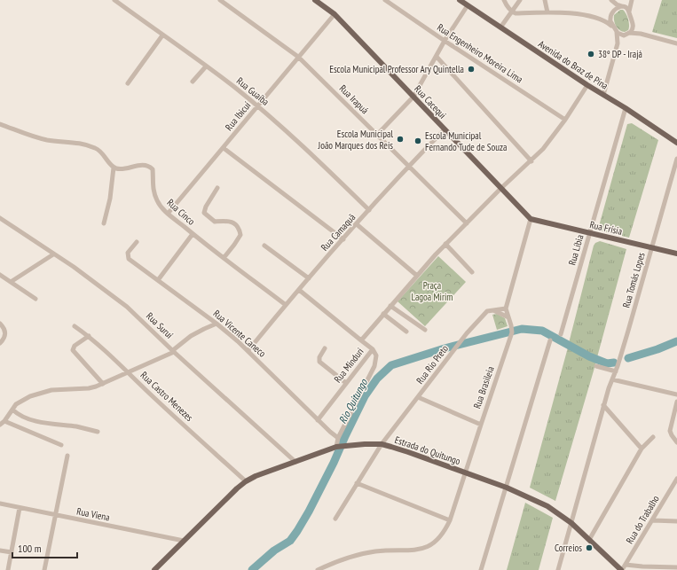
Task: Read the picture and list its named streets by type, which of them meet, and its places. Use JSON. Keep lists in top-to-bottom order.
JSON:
{
  "streets": {
    "main road": [
      "Avenida do Braz de Pina",
      "Rua Cacequi",
      "Rua Frísia",
      "Estrada do Quitungo"
    ],
    "street": [
      "Rua Engenheiro Moreira Lima",
      "Rua Guaíba",
      "Rua Irapuá",
      "Rua Ibicuí",
      "Rua Cinco",
      "Rua Camaquã",
      "Rua Líbia",
      "Rua Tomás Lopes",
      "Rua Suruí",
      "Rua Vicente Caneco",
      "Rua Rio Preto",
      "Rua Minduri",
      "Rua Brasileia",
      "Rua Castro Menezes",
      "Rua Viena",
      "Rua do Trabalho"
    ]
  },
  "crossings": [
    ["Avenida do Braz de Pina", "Rua Líbia"],
    ["Rua Guaíba", "Rua Ibicuí"],
    ["Rua Guaíba", "Rua Camaquã"],
    ["Rua Irapuá", "Rua Ibicuí"],
    ["Rua Irapuá", "Rua Camaquã"],
    ["Rua Cacequi", "Rua Ibicuí"],
    ["Rua Cacequi", "Rua Frísia"],
    ["Rua Cacequi", "Rua Camaquã"],
    ["Rua Ibicuí", "Rua Cinco"],
    ["Rua Cinco", "Rua Camaquã"],
    ["Rua Frísia", "Rua Líbia"],
    ["Rua Frísia", "Rua Tomás Lopes"],
    ["Rua Camaquã", "Rua Vicente Caneco"],
    ["Rua Tomás Lopes", "Estrada do Quitungo"],
    ["Rua Suruí", "Estrada do Quitungo"],
    ["Rua Vicente Caneco", "Rua Minduri"],
    ["Rua Rio Preto", "Estrada do Quitungo"],
    ["Rua Brasileia", "Estrada do Quitungo"],
    ["Rua Castro Menezes", "Estrada do Quitungo"],
    ["Estrada do Quitungo", "Rua Viena"],
    ["Estrada do Quitungo", "Rua do Trabalho"]
  ],
  "water": ["Rio Quitungo"],
  "parks": ["Praça Lagoa Mirim"],
  "places": [
    "38º DP - Irajá",
    "Escola Municipal Professor Ary Quintella",
    "Escola Municipal João Marques dos Reis",
    "Escola Municipal Fernando Tude de Souza",
    "Correios"
  ],
  "scale_bar": "100 m"
}
